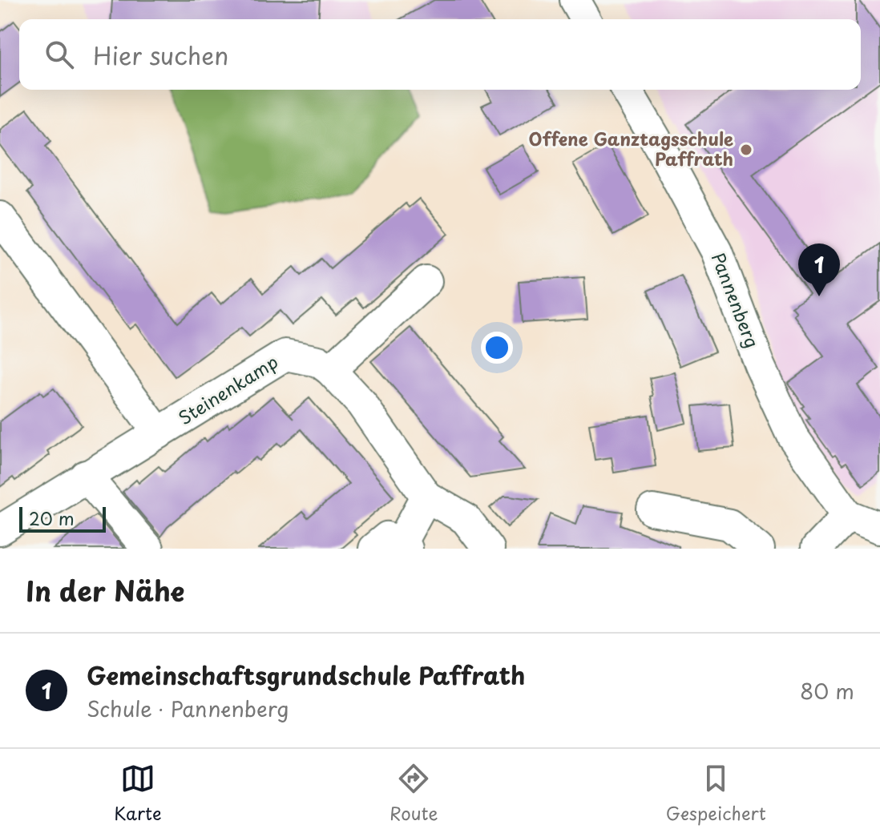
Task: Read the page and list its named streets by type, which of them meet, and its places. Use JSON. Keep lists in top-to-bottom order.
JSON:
{
  "streets": {
    "street": ["Pannenberg", "Steinenkamp"]
  },
  "places": ["Offene Ganztagsschule Paffrath"],
  "scale_bar": "20 m",
  "page": {
    "search": "Hier suchen",
    "pins": "1",
    "scale": "20 m",
    "heading": "In der Nähe",
    "list": [
      {
        "mark": "1",
        "name": "Gemeinschaftsgrundschule Paffrath",
        "note": "Schule · Pannenberg",
        "value": "80 m"
      }
    ],
    "nav": ["Karte", "Route", "Gespeichert"]
  }
}
